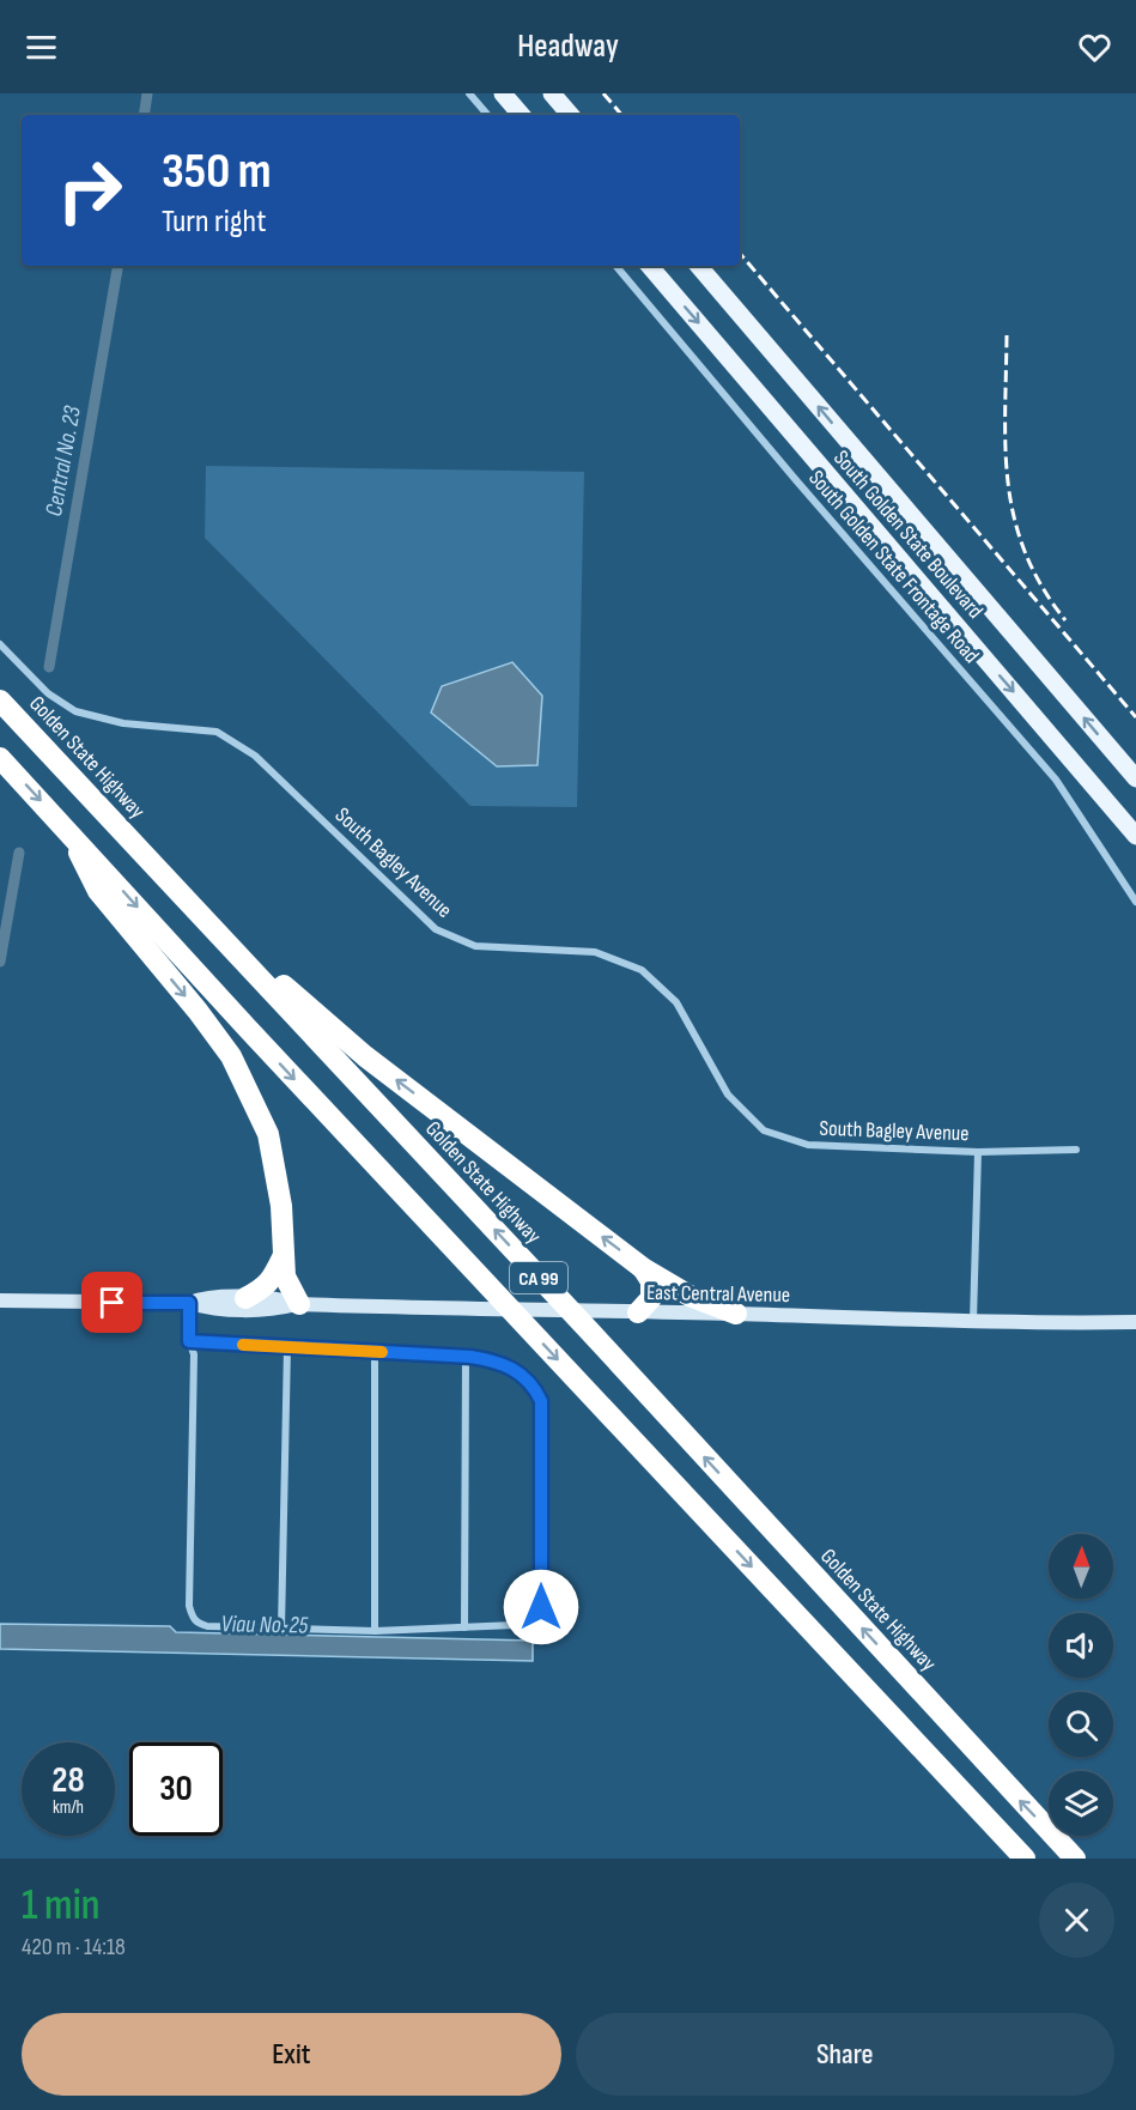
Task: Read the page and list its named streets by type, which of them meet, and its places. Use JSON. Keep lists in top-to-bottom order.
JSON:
{
  "streets": {
    "highway": ["Golden State Highway", "CA 99"],
    "main road": ["South Golden State Boulevard", "East Central Avenue"],
    "street": ["South Golden State Frontage Road", "South Bagley Avenue"]
  },
  "water": ["Central No. 23", "Viau No. 25"],
  "north": "top",
  "page": {
    "header": "Headway",
    "turn": ["350 m", "Turn right"],
    "speed": "28 km/h",
    "limit": "30",
    "heading": ["1 min", "420 m · 14:18"],
    "buttons": ["Exit", "Share"]
  }
}
